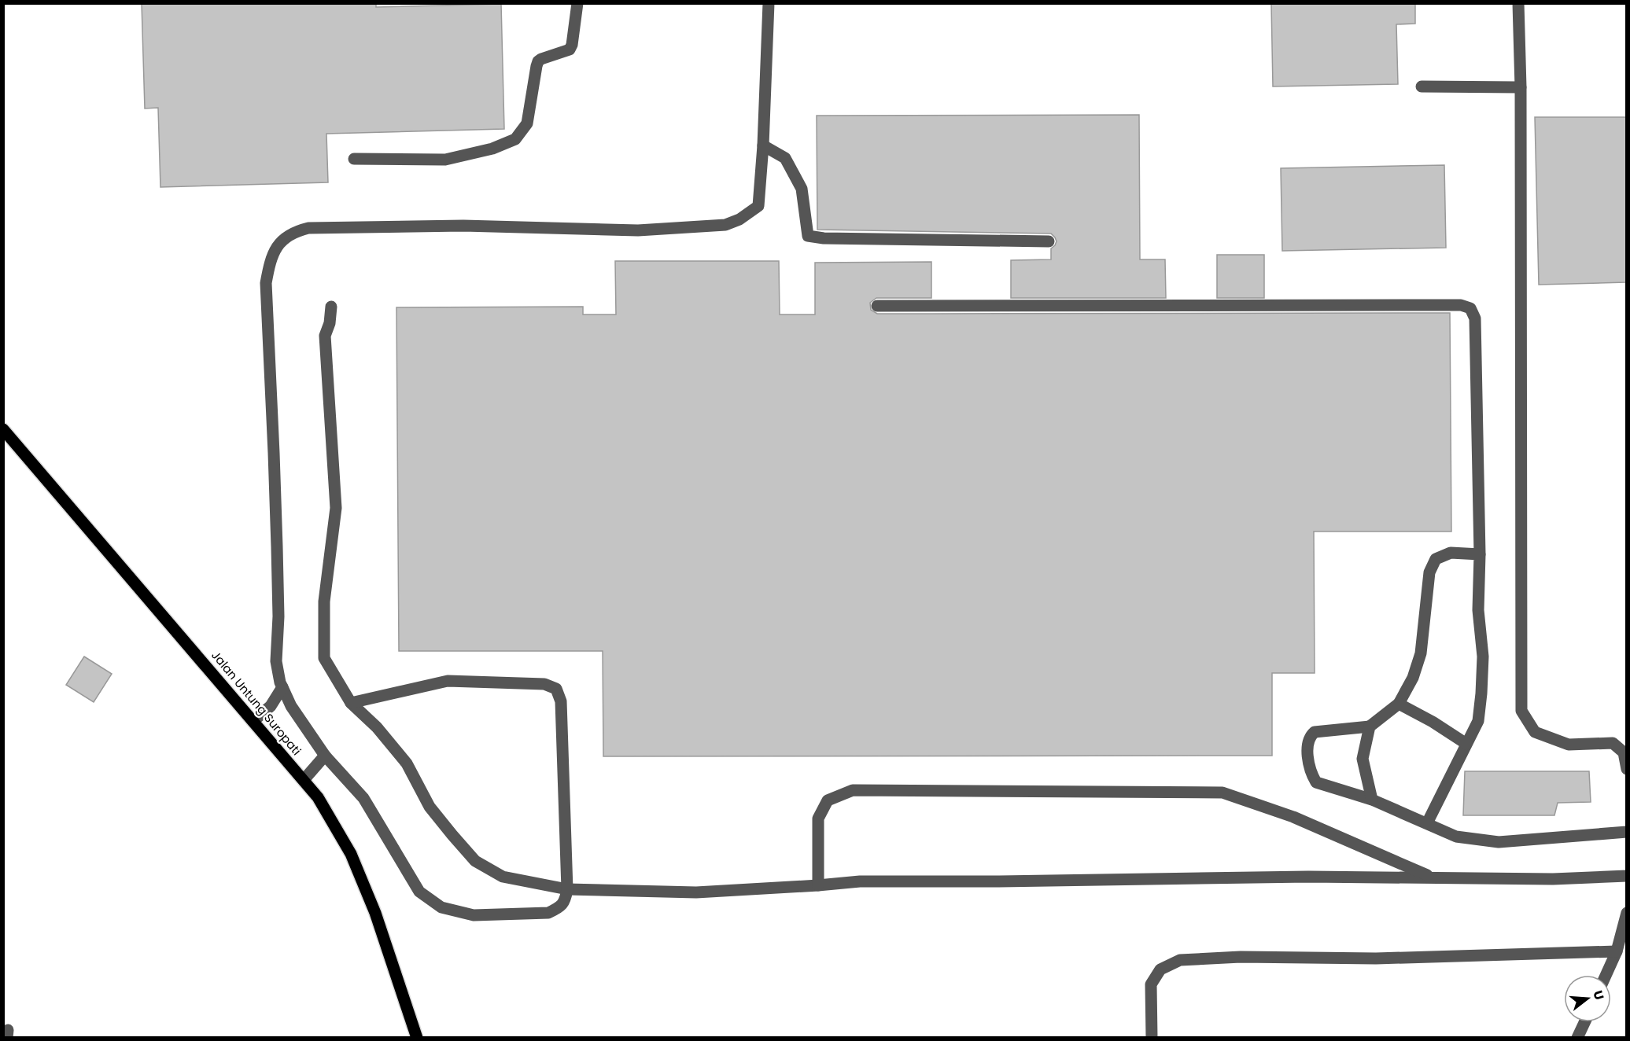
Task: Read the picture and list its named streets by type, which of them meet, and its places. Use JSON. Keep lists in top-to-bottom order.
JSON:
{
  "streets": {
    "main road": ["Jalan Untung Suropati"]
  },
  "north": "right"
}
